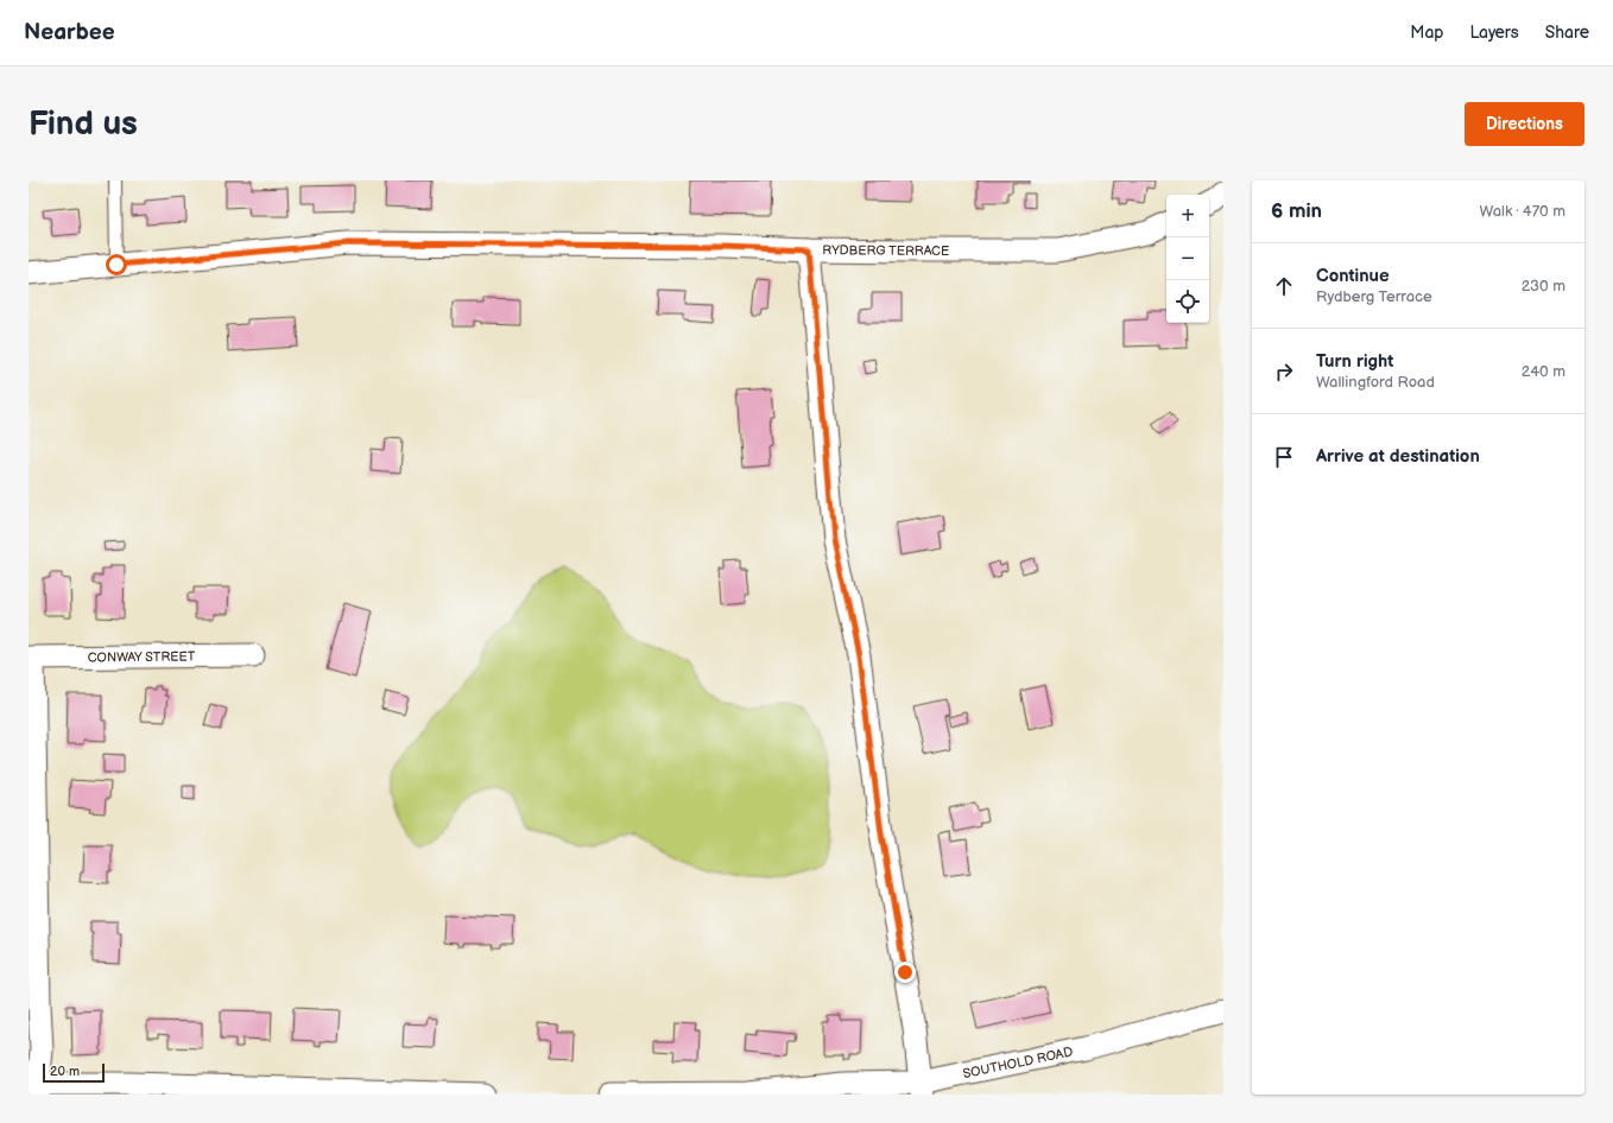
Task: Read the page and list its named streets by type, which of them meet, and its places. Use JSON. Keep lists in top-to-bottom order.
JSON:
{
  "streets": {
    "street": ["RYDBERG TERRACE", "CONWAY STREET", "SOUTHOLD ROAD"]
  },
  "scale_bar": "20 m",
  "page": {
    "header": "Nearbee",
    "nav": ["Map", "Layers", "Share"],
    "buttons": "Directions",
    "title": "Find us",
    "heading": ["6 min", "Walk · 470 m"],
    "map_buttons": ["+", "−"],
    "list": [
      ["Continue", "Rydberg Terrace", "230 m"],
      ["Turn right", "Wallingford Road", "240 m"],
      "Arrive at destination"
    ],
    "scale": "20 m"
  }
}
